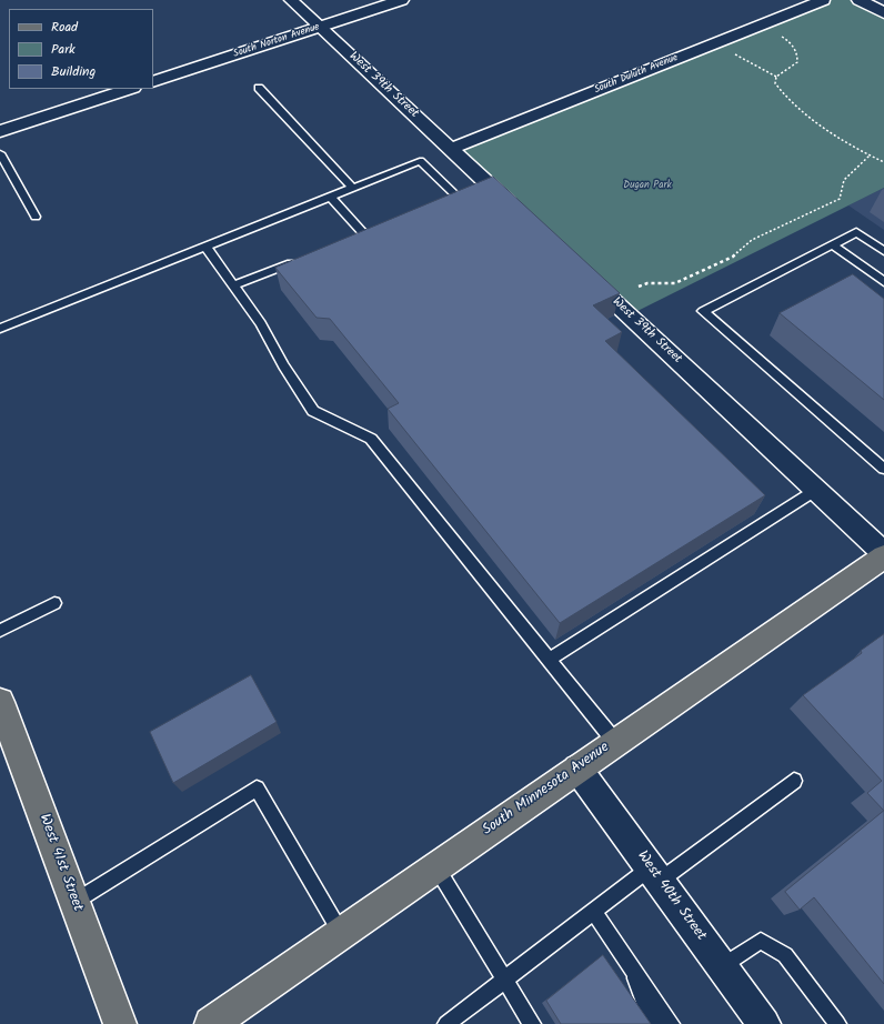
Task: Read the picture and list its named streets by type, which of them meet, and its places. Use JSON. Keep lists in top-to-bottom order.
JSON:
{
  "streets": {
    "main road": ["South Minnesota Avenue", "West 41st Street"],
    "street": [
      "South Norton Avenue",
      "South Duluth Avenue",
      "West 39th Street",
      "West 40th Street"
    ]
  },
  "crossings": [
    ["South Norton Avenue", "West 39th Street"],
    ["South Duluth Avenue", "West 39th Street"],
    ["South Minnesota Avenue", "West 40th Street"]
  ],
  "parks": ["Dugan Park"],
  "legend": ["Road", "Park", "Building"]
}
